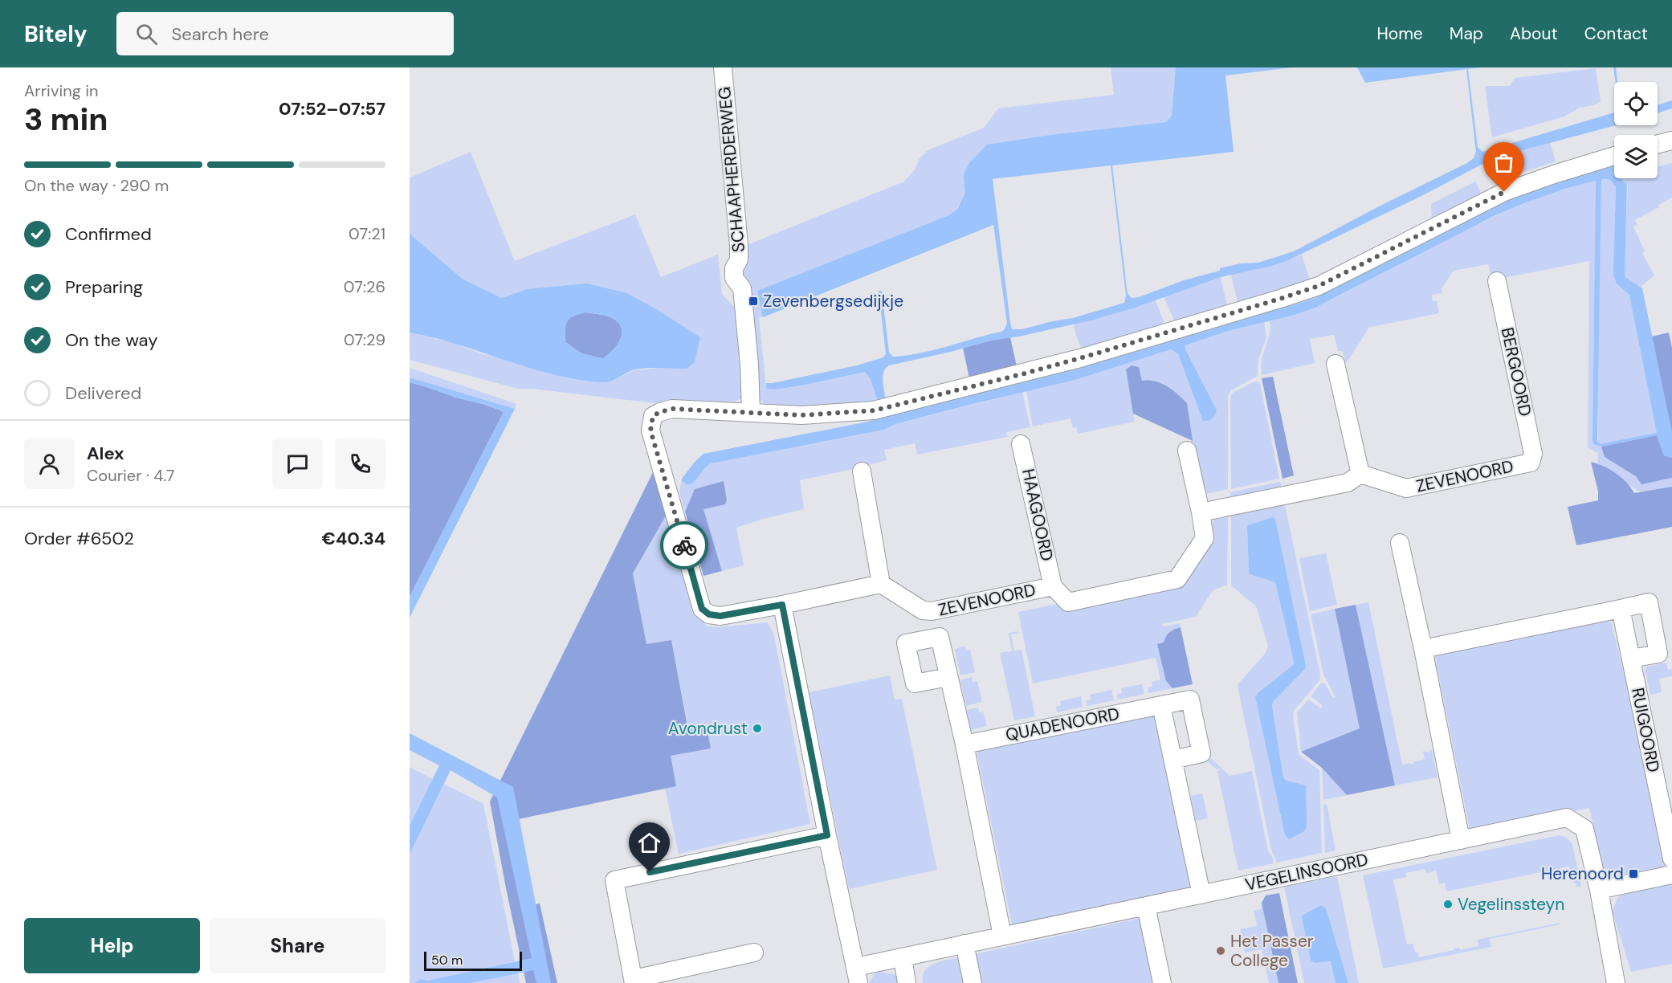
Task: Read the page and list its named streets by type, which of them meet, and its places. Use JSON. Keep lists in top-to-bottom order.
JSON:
{
  "streets": {
    "street": [
      "SCHAAPHERDERWEG",
      "BERGOORD",
      "ZEVENOORD",
      "HAAGOORD",
      "QUADENOORD",
      "RUIGOORD",
      "VEGELINSOORD"
    ]
  },
  "crossings": [
    ["BERGOORD", "ZEVENOORD"],
    ["ZEVENOORD", "HAAGOORD"]
  ],
  "places": {
    "transit": ["Zevenbergsedijkje", "Herenoord"],
    "other": ["Avondrust", "Vegelinssteyn", "Het Passer College"]
  },
  "scale_bar": "50 m",
  "page": {
    "header": "Bitely",
    "search": "Search here",
    "nav": [
      "Home",
      "Map",
      "About",
      "Contact"
    ],
    "heading": ["3 min", "Arriving in", "07:52–07:57"],
    "panel": [
      "Alex",
      "Courier · 4.7",
      "Order #6502",
      "€40.34"
    ],
    "bar": "On the way · 290 m",
    "list": [
      ["Confirmed", "07:21"],
      ["Preparing", "07:26"],
      ["On the way", "07:29"],
      "Delivered"
    ],
    "buttons": ["Help", "Share"],
    "scale": "50 m"
  }
}
